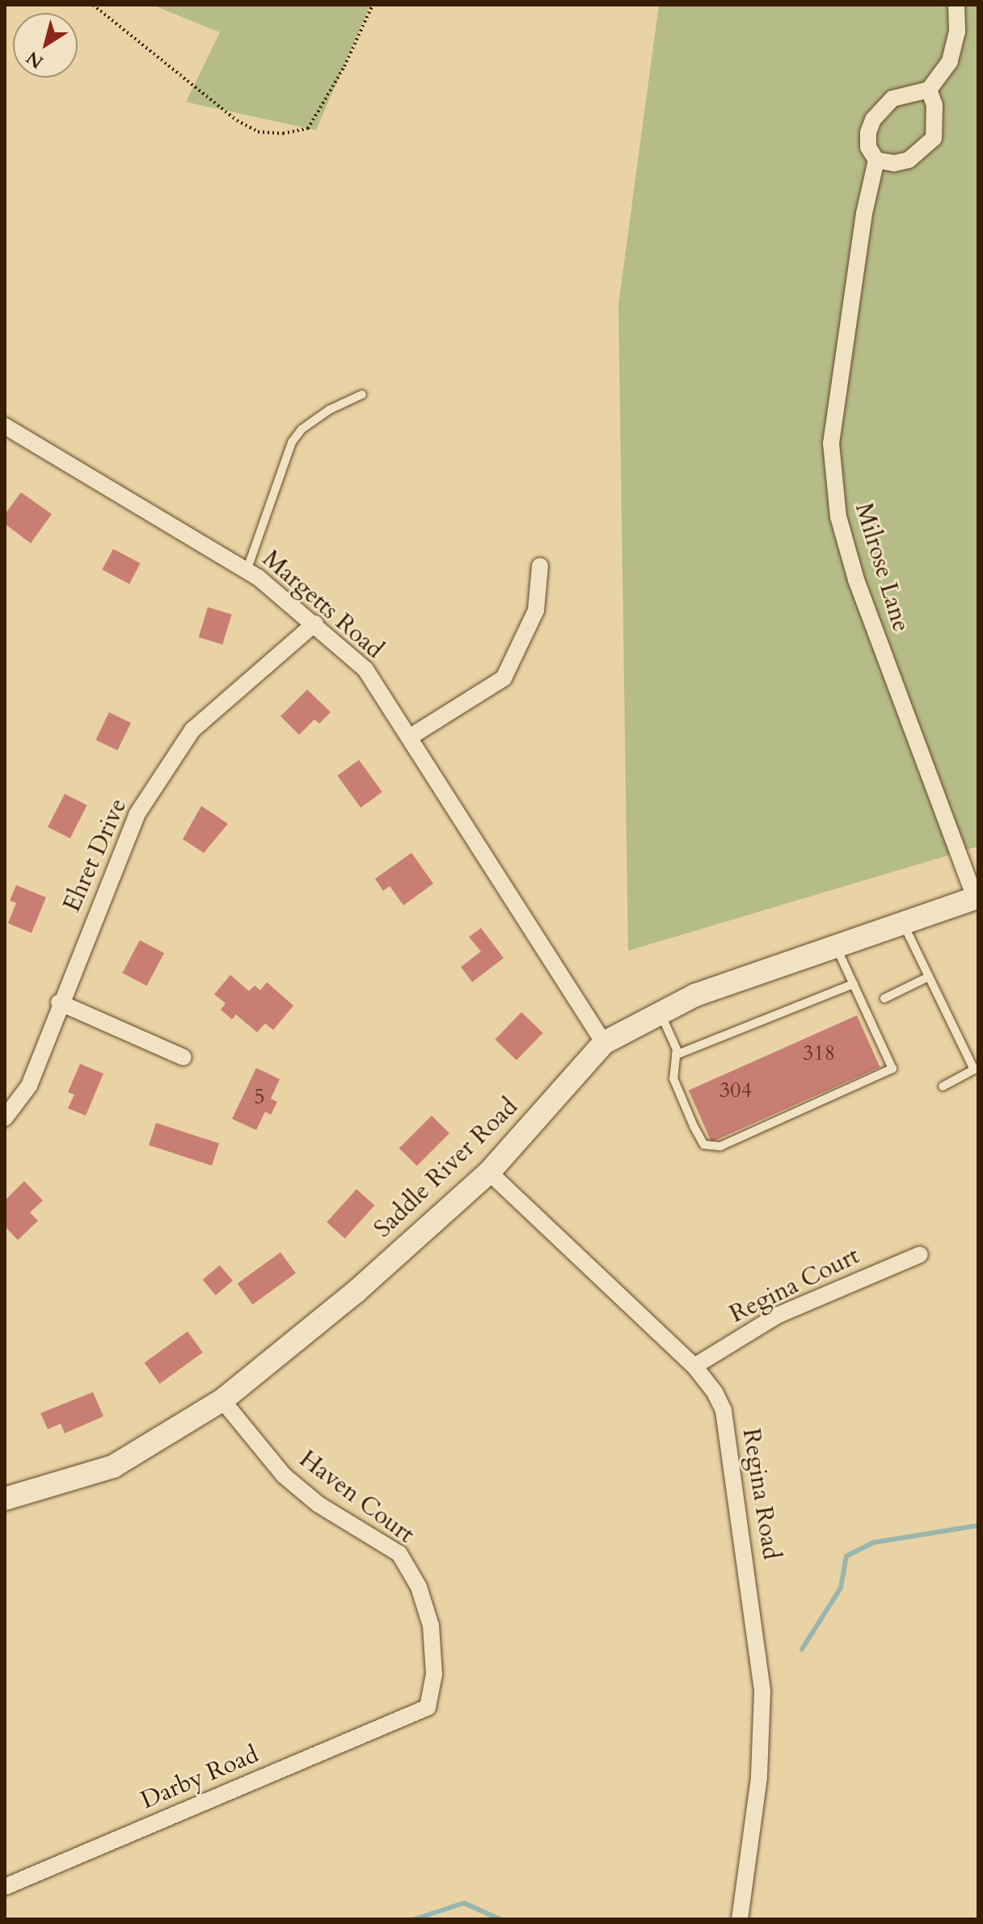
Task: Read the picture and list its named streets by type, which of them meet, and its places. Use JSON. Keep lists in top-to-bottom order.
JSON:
{
  "streets": {
    "main road": ["Saddle River Road"],
    "street": [
      "Milrose Lane",
      "Margetts Road",
      "Ehret Drive",
      "Regina Court",
      "Regina Road",
      "Haven Court",
      "Darby Road"
    ]
  },
  "crossings": [
    ["Milrose Lane", "Saddle River Road"],
    ["Margetts Road", "Ehret Drive"],
    ["Margetts Road", "Saddle River Road"],
    ["Saddle River Road", "Regina Road"],
    ["Saddle River Road", "Haven Court"],
    ["Regina Court", "Regina Road"],
    ["Haven Court", "Darby Road"]
  ],
  "house_numbers": ["318", "304", "5"],
  "north": "bottom left"
}
